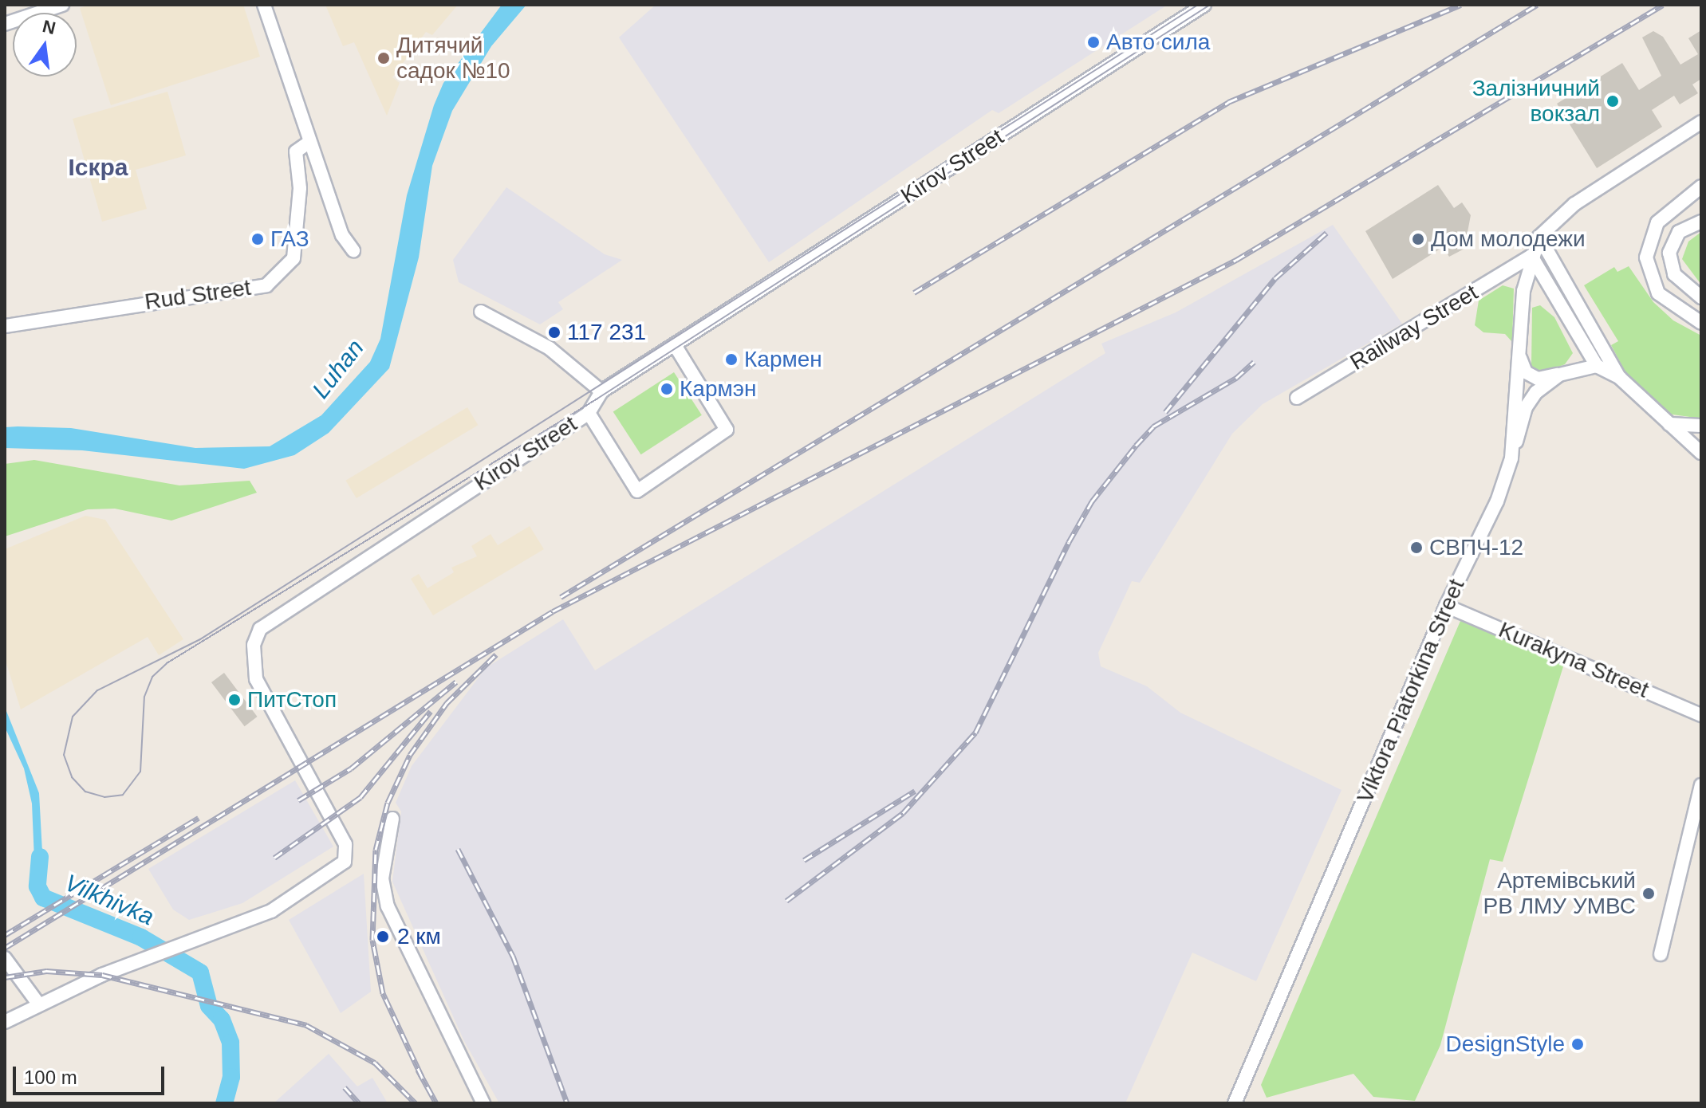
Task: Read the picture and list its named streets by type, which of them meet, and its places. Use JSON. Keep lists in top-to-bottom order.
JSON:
{
  "streets": {
    "street": [
      "Kirov Street",
      "Rud Street",
      "Railway Street",
      "Kurakyna Street",
      "Viktora Piatorkina Street"
    ]
  },
  "crossings": [
    ["Railway Street", "Viktora Piatorkina Street"],
    ["Kurakyna Street", "Viktora Piatorkina Street"]
  ],
  "districts": ["Іскра"],
  "water": ["Luhan", "Vilkhivka"],
  "places": [
    "Авто сила",
    "Дитячий садок №10",
    "Залізничний вокзал",
    "ГАЗ",
    "Дом молодежи",
    "117 231",
    "Кармен",
    "Кармэн",
    "СВПЧ-12",
    "ПитСтоп",
    "Артемівський РВ ЛМУ УМВС",
    "2 км",
    "DesignStyle"
  ],
  "scale_bar": "100 m",
  "north": "top"
}
